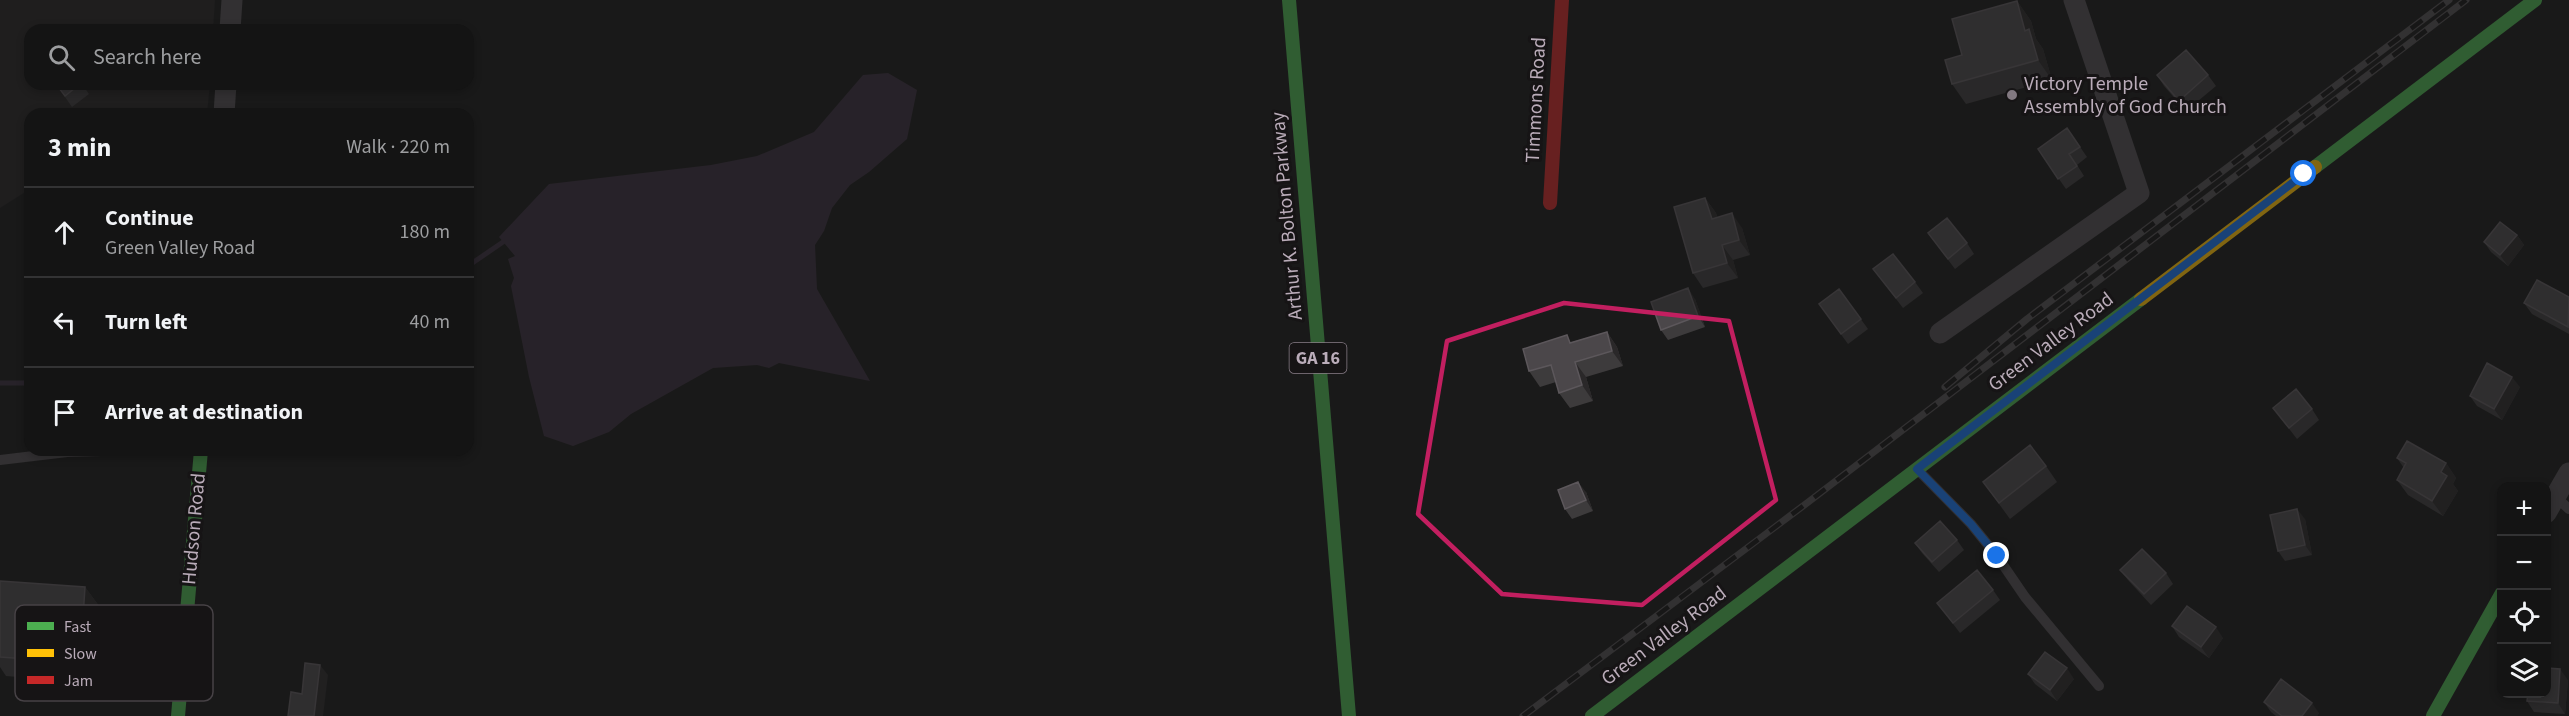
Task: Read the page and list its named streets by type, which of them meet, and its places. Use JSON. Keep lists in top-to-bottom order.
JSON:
{
  "streets": {
    "street": [
      "Timmons Road",
      "Arthur K. Bolton Parkway",
      "Green Valley Road",
      "GA 16",
      "Hudson Road"
    ]
  },
  "places": ["Victory Temple Assembly of God Church"],
  "legend": ["Fast", "Slow", "Jam"],
  "page": {
    "search": "Search here",
    "heading": ["3 min", "Walk · 220 m"],
    "list": [
      ["Continue", "Green Valley Road", "180 m"],
      ["Turn left", "40 m"],
      "Arrive at destination"
    ],
    "map_buttons": ["+", "−"]
  }
}
